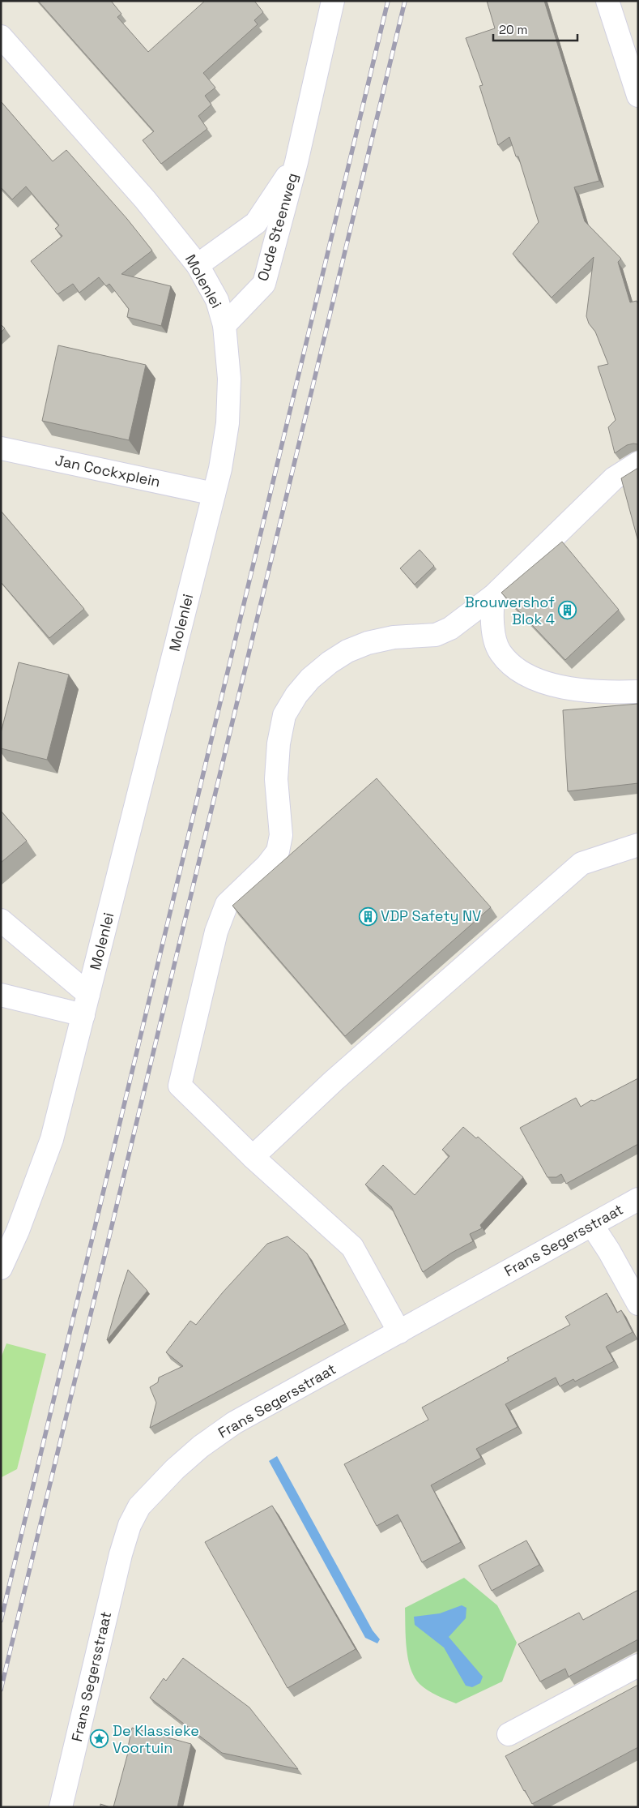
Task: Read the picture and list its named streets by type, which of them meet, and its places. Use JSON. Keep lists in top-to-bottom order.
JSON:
{
  "streets": {
    "street": [
      "Oude Steenweg",
      "Molenlei",
      "Jan Cockxplein",
      "Frans Segersstraat"
    ]
  },
  "crossings": [
    ["Oude Steenweg", "Molenlei"],
    ["Molenlei", "Jan Cockxplein"]
  ],
  "places": {
    "building": ["Brouwershof Blok 4", "VDP Safety NV"],
    "place": ["De Klassieke Voortuin"]
  },
  "scale_bar": "20 m"
}
